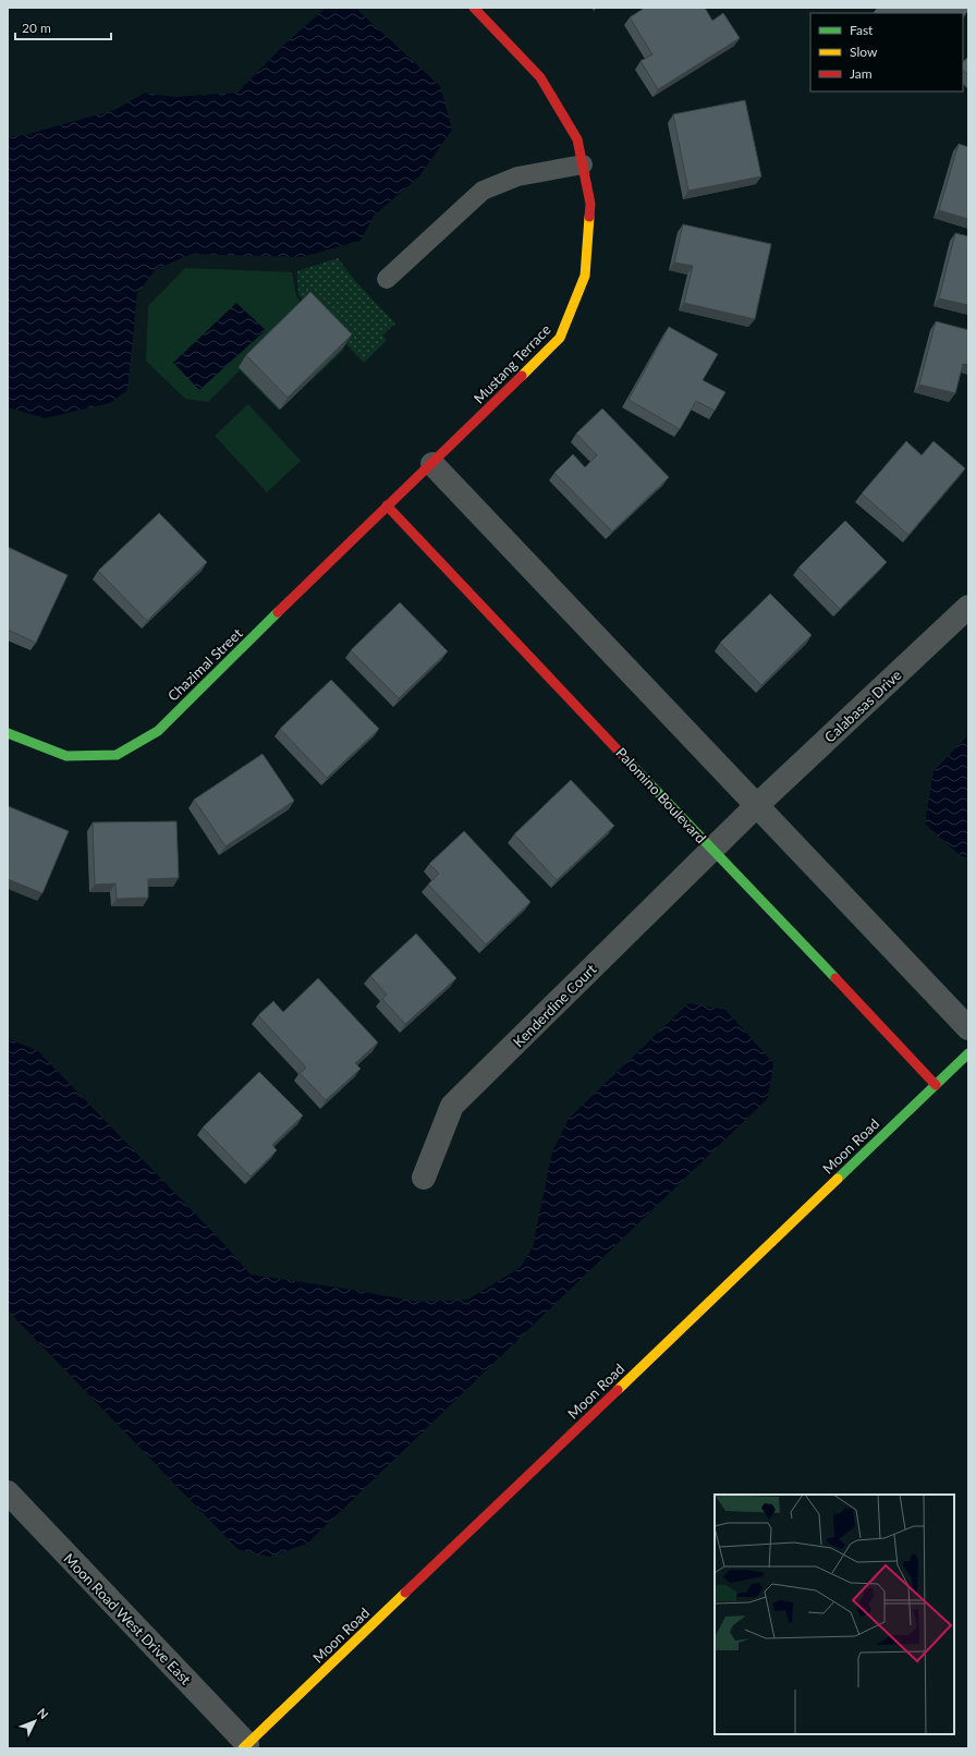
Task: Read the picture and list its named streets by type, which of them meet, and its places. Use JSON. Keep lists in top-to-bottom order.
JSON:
{
  "streets": {
    "street": [
      "Mustang Terrace",
      "Chazimal Street",
      "Calabasas Drive",
      "Palomino Boulevard",
      "Kenderdine Court",
      "Moon Road",
      "Moon Road West Drive East"
    ]
  },
  "crossings": [
    ["Mustang Terrace", "Chazimal Street"],
    ["Mustang Terrace", "Palomino Boulevard"],
    ["Chazimal Street", "Palomino Boulevard"],
    ["Calabasas Drive", "Palomino Boulevard"],
    ["Calabasas Drive", "Kenderdine Court"],
    ["Palomino Boulevard", "Kenderdine Court"],
    ["Palomino Boulevard", "Moon Road"],
    ["Moon Road", "Moon Road West Drive East"]
  ],
  "legend": ["Fast", "Slow", "Jam"],
  "scale_bar": "20 m",
  "north": "top right"
}
